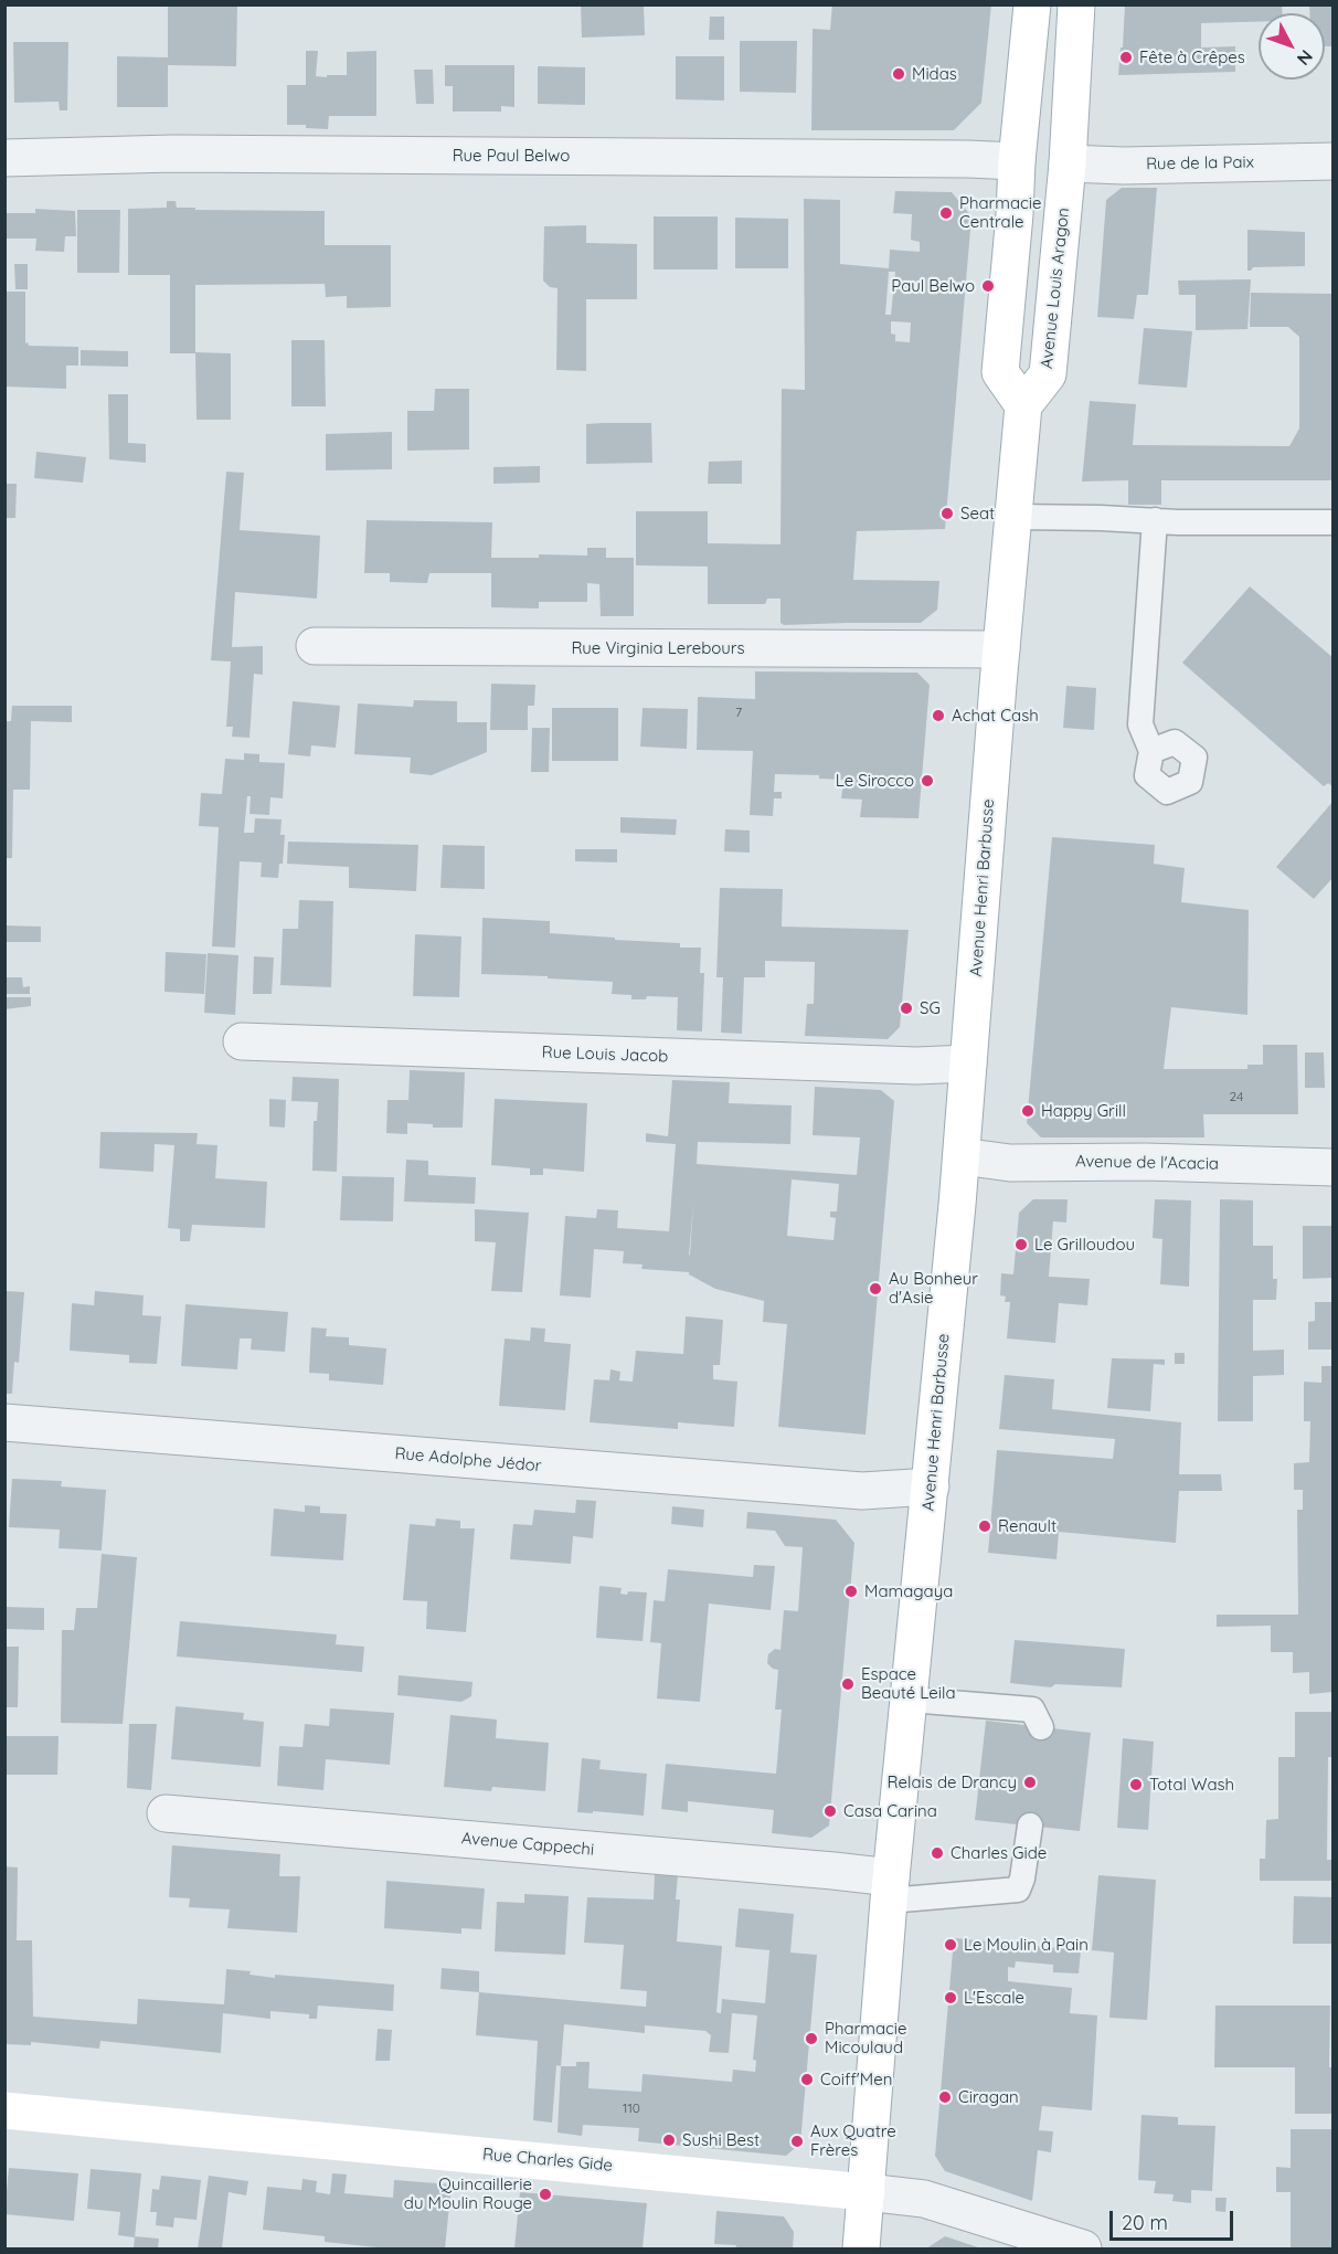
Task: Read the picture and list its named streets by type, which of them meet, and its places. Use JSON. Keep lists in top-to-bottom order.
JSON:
{
  "streets": {
    "main road": ["Avenue Louis Aragon", "Avenue Henri Barbusse", "Rue Charles Gide"],
    "street": [
      "Rue Paul Belwo",
      "Rue de la Paix",
      "Rue Virginia Lerebours",
      "Rue Louis Jacob",
      "Avenue de l'Acacia",
      "Rue Adolphe Jédor",
      "Avenue Cappechi"
    ]
  },
  "crossings": [
    ["Rue de la Paix", "Avenue Louis Aragon"],
    ["Rue Virginia Lerebours", "Avenue Henri Barbusse"],
    ["Avenue Henri Barbusse", "Rue Louis Jacob"],
    ["Avenue Henri Barbusse", "Avenue de l'Acacia"],
    ["Avenue Henri Barbusse", "Rue Adolphe Jédor"],
    ["Avenue Henri Barbusse", "Avenue Cappechi"],
    ["Avenue Henri Barbusse", "Rue Charles Gide"]
  ],
  "places": [
    "Fête à Crêpes",
    "Midas",
    "Pharmacie Centrale",
    "Paul Belwo",
    "Seat",
    "Achat Cash",
    "Le Sirocco",
    "SG",
    "Happy Grill",
    "Le Grilloudou",
    "Au Bonheur d'Asie",
    "Renault",
    "Mamagaya",
    "Espace Beauté Leila",
    "Relais de Drancy",
    "Total Wash",
    "Casa Carina",
    "Charles Gide",
    "Le Moulin à Pain",
    "L'Escale",
    "Pharmacie Micoulaud",
    "Coiff'Men",
    "Ciragan",
    "Sushi Best",
    "Aux Quatre Frères",
    "Quincaillerie du Moulin Rouge"
  ],
  "house_numbers": ["7", "24", "110"],
  "scale_bar": "20 m",
  "north": "bottom right"
}
